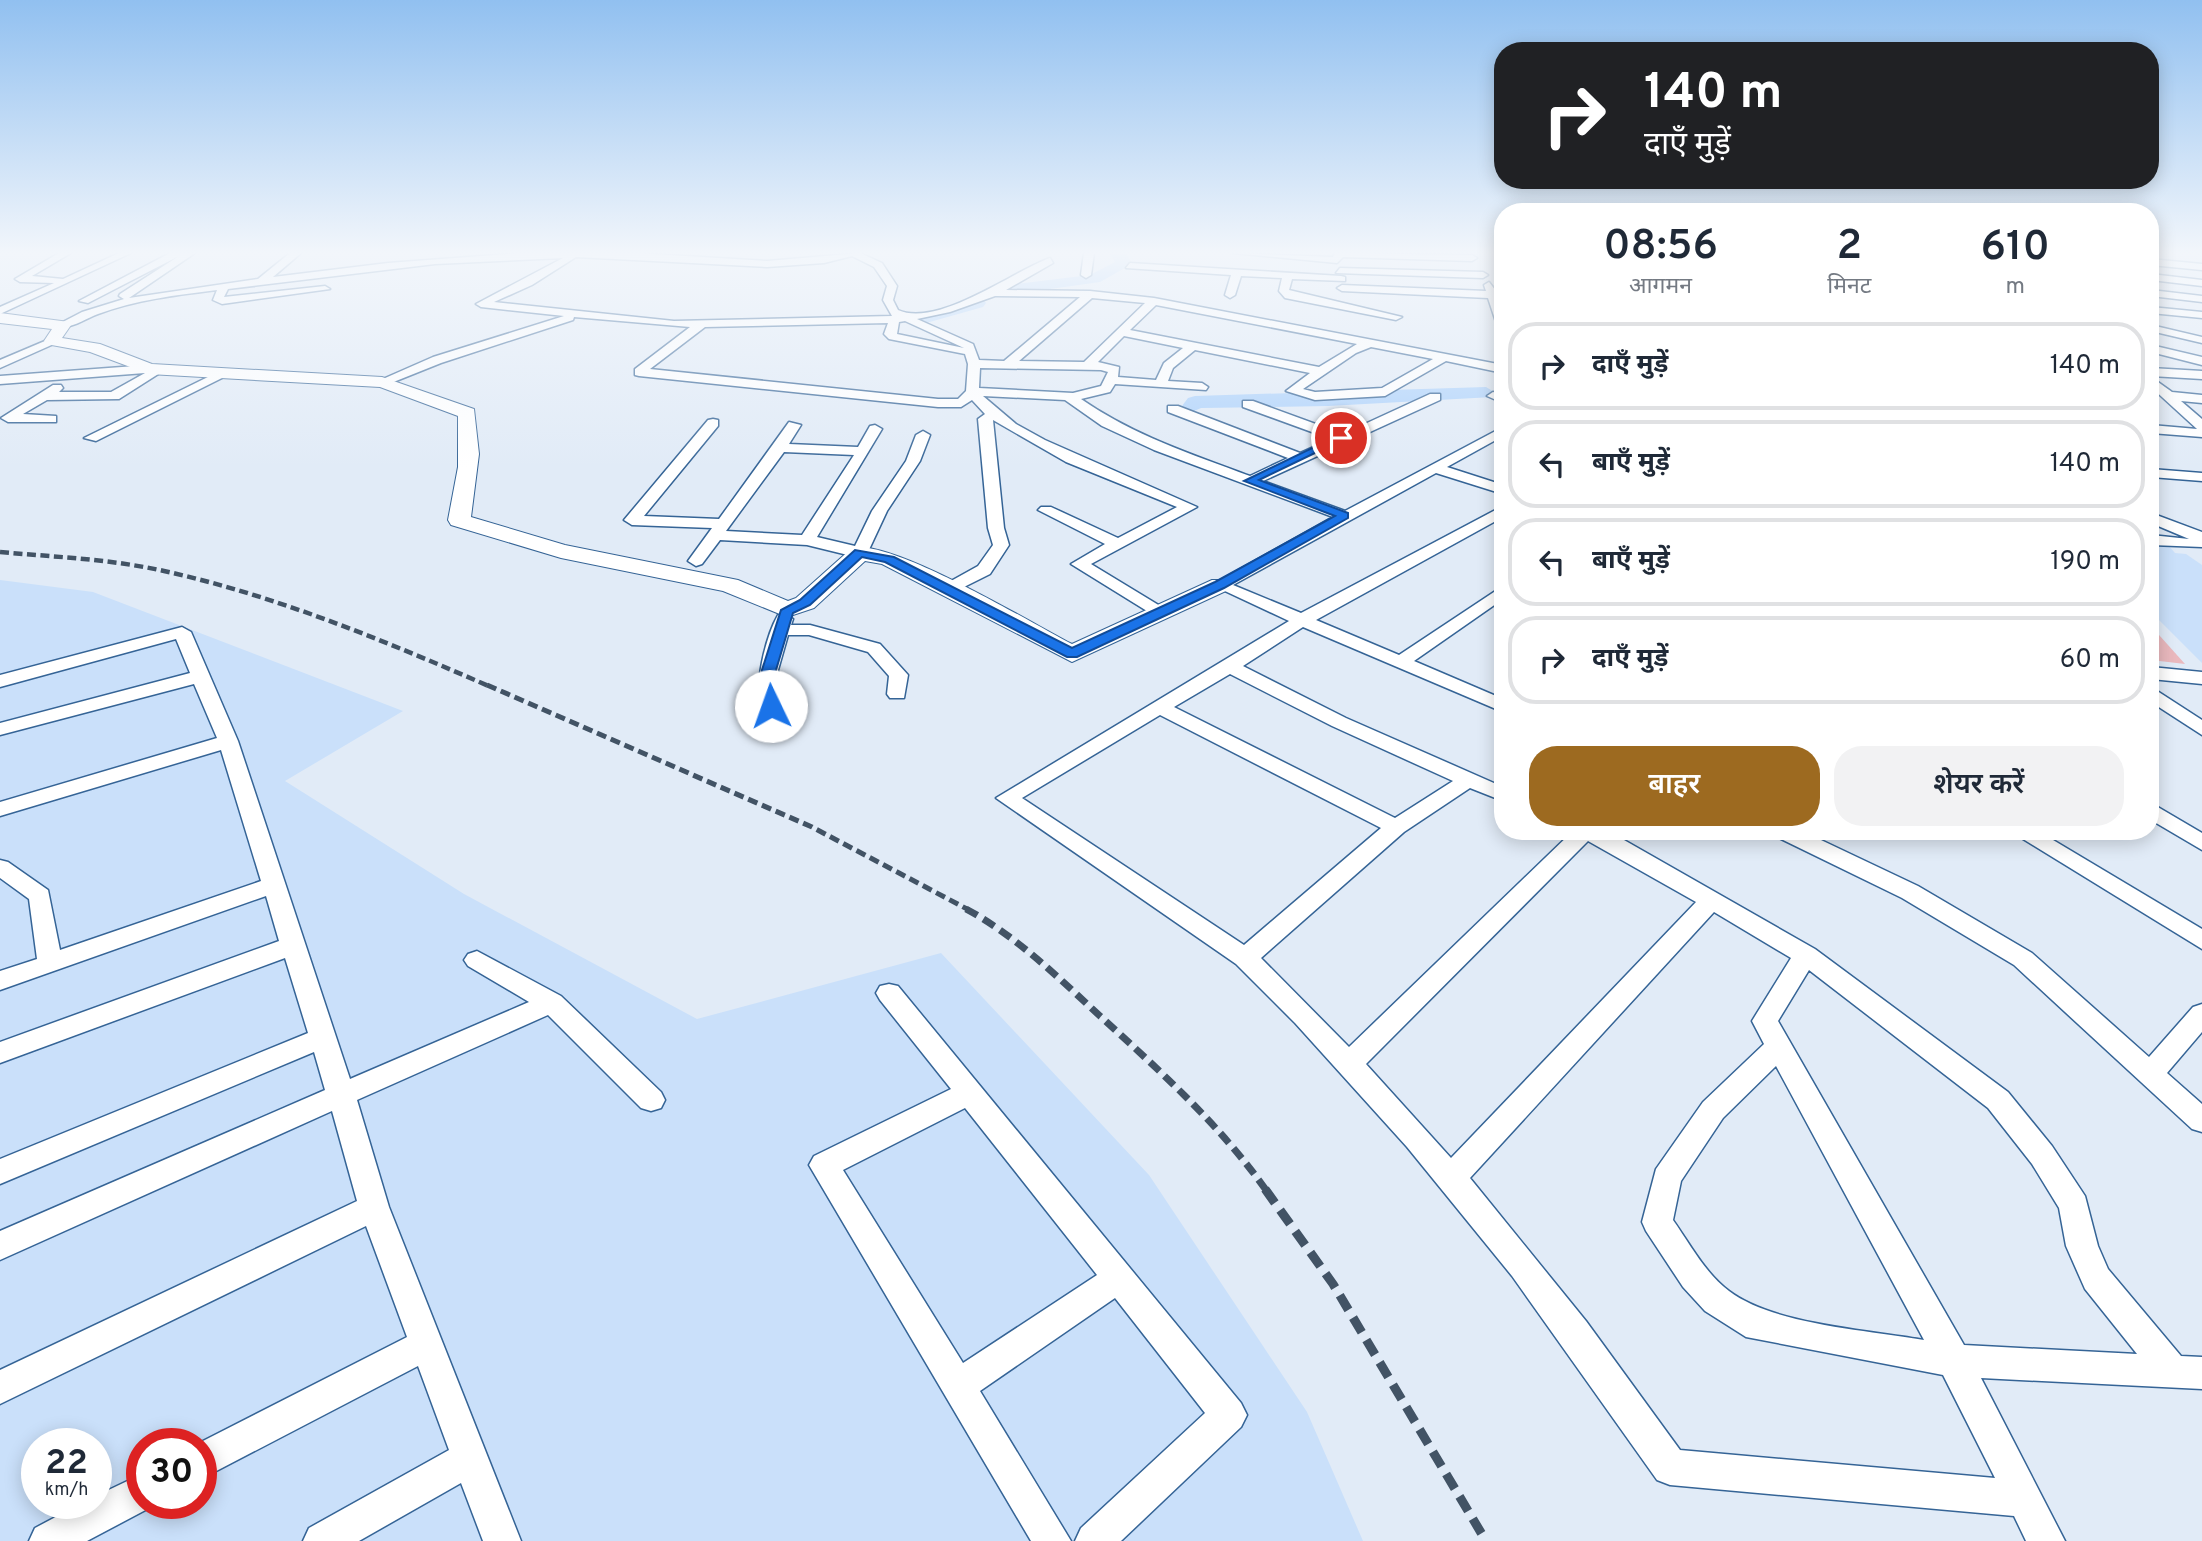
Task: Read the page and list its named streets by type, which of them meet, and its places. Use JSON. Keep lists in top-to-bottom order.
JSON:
{
  "page": {
    "turn": ["140 m", "दाएँ मुड़ें"],
    "eta": [
      "08:56",
      "आगमन",
      "2",
      "मिनट",
      "610",
      "m"
    ],
    "list": [
      {
        "name": "दाएँ मुड़ें",
        "value": "140 m"
      },
      {
        "name": "बाएँ मुड़ें",
        "value": "140 m"
      },
      {
        "name": "बाएँ मुड़ें",
        "value": "190 m"
      },
      {
        "name": "दाएँ मुड़ें",
        "value": "60 m"
      }
    ],
    "buttons": ["बाहर", "शेयर करें"],
    "speed": "22 km/h",
    "limit": "30"
  }
}
